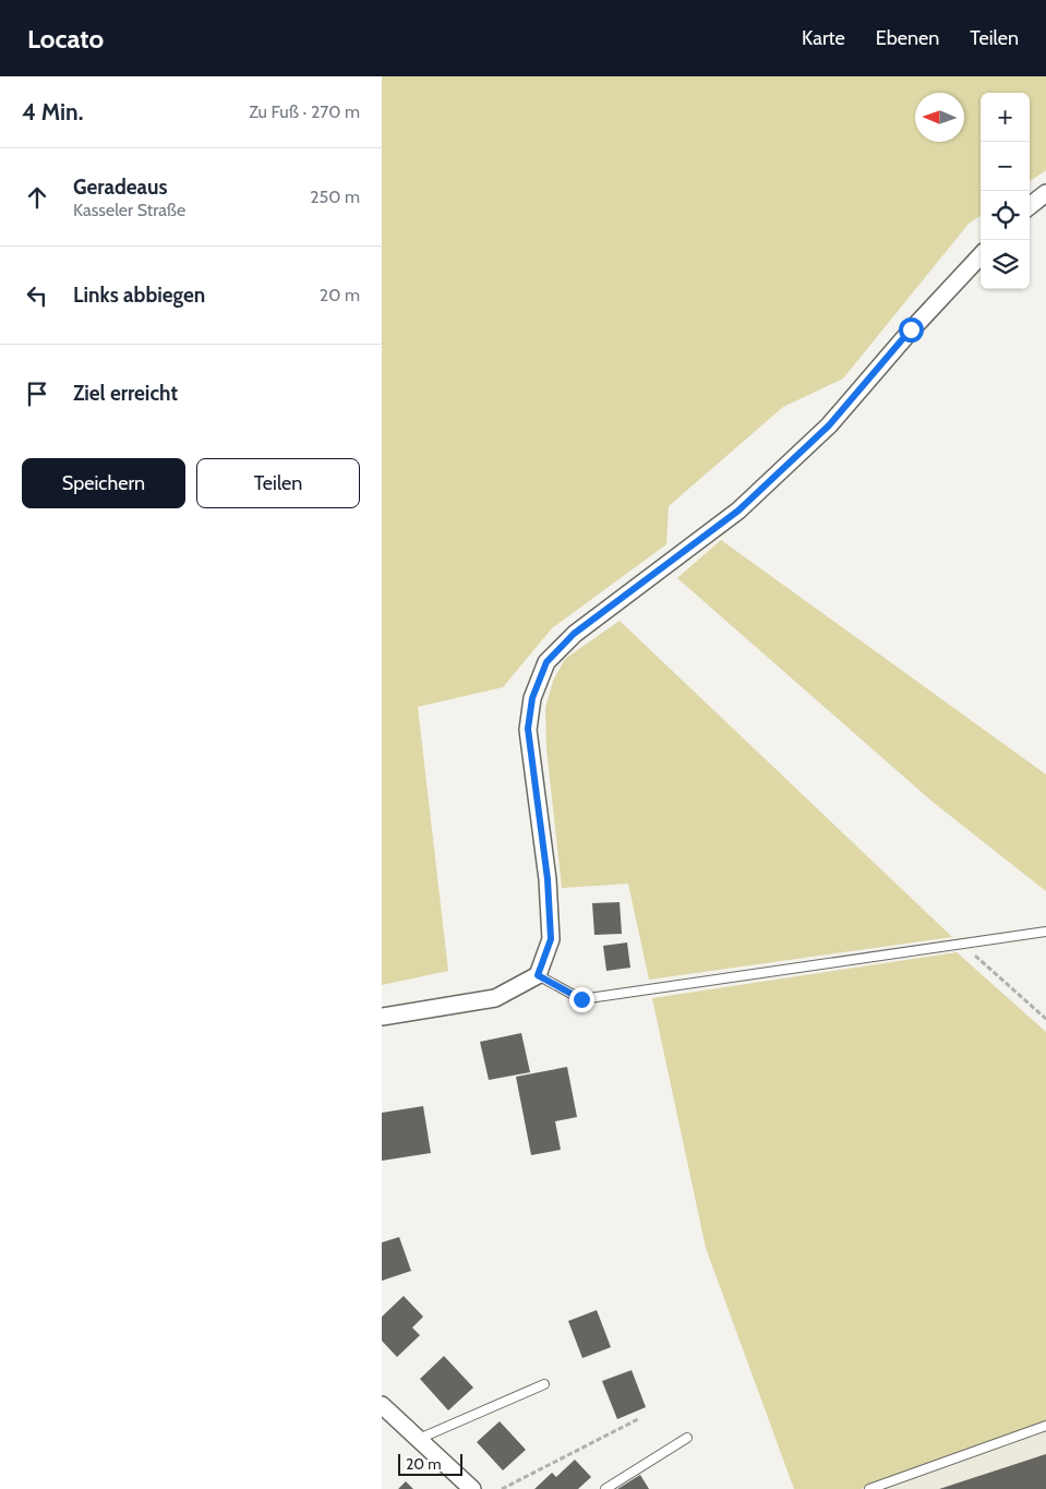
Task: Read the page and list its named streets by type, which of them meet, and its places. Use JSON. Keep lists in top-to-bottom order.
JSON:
{
  "scale_bar": "20 m",
  "north": "left",
  "page": {
    "header": "Locato",
    "nav": ["Karte", "Ebenen", "Teilen"],
    "heading": ["4 Min.", "Zu Fuß · 270 m"],
    "map_buttons": ["+", "−"],
    "list": [
      ["Geradeaus", "Kasseler Straße", "250 m"],
      ["Links abbiegen", "20 m"],
      "Ziel erreicht"
    ],
    "buttons": ["Speichern", "Teilen"],
    "scale": "20 m"
  }
}
